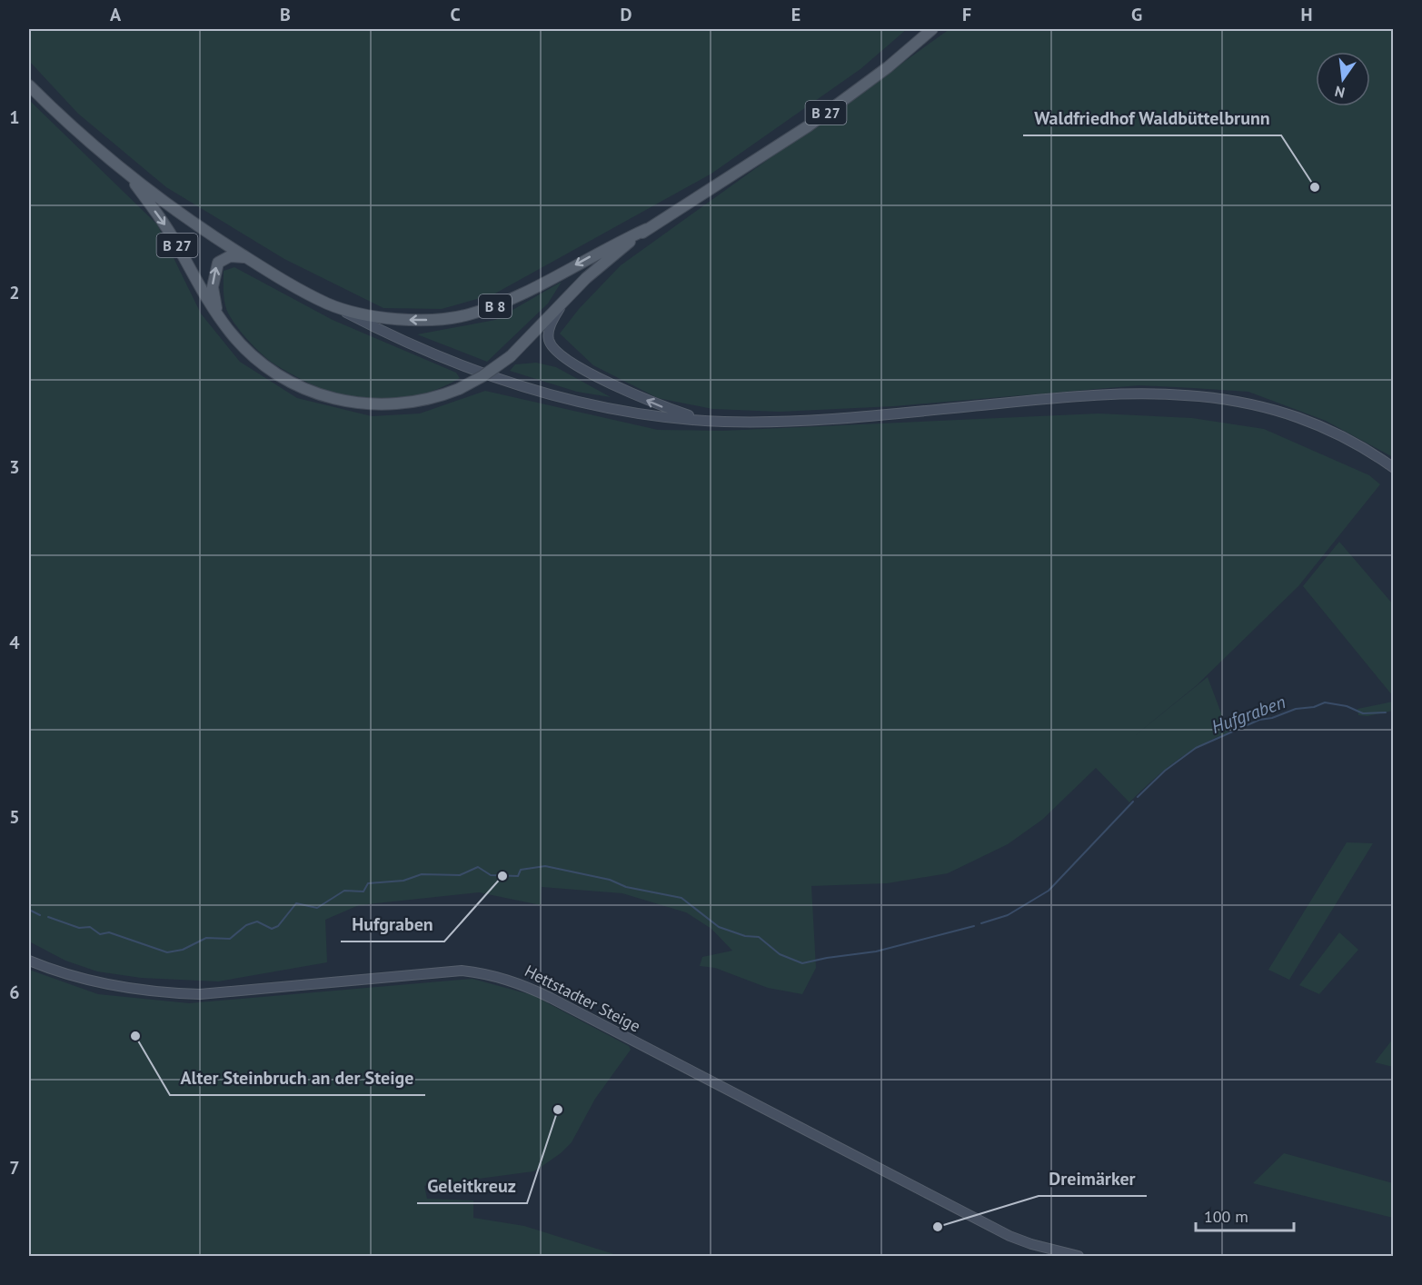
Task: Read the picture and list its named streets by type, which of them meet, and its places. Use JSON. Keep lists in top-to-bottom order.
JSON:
{
  "streets": {
    "main road": ["B 27", "B 8", "Hettstadter Steige"]
  },
  "crossings": [
    ["B 27", "B 8"]
  ],
  "water": ["Hufgraben"],
  "places": [
    "Waldfriedhof Waldbüttelbrunn",
    "Hufgraben",
    "Alter Steinbruch an der Steige",
    "Geleitkreuz",
    "Dreimärker"
  ],
  "scale_bar": "100 m",
  "north": "bottom",
  "grid": {
    "columns": [
      "A",
      "B",
      "C",
      "D",
      "E",
      "F",
      "G",
      "H"
    ],
    "rows": [
      "1",
      "2",
      "3",
      "4",
      "5",
      "6",
      "7"
    ]
  }
}
